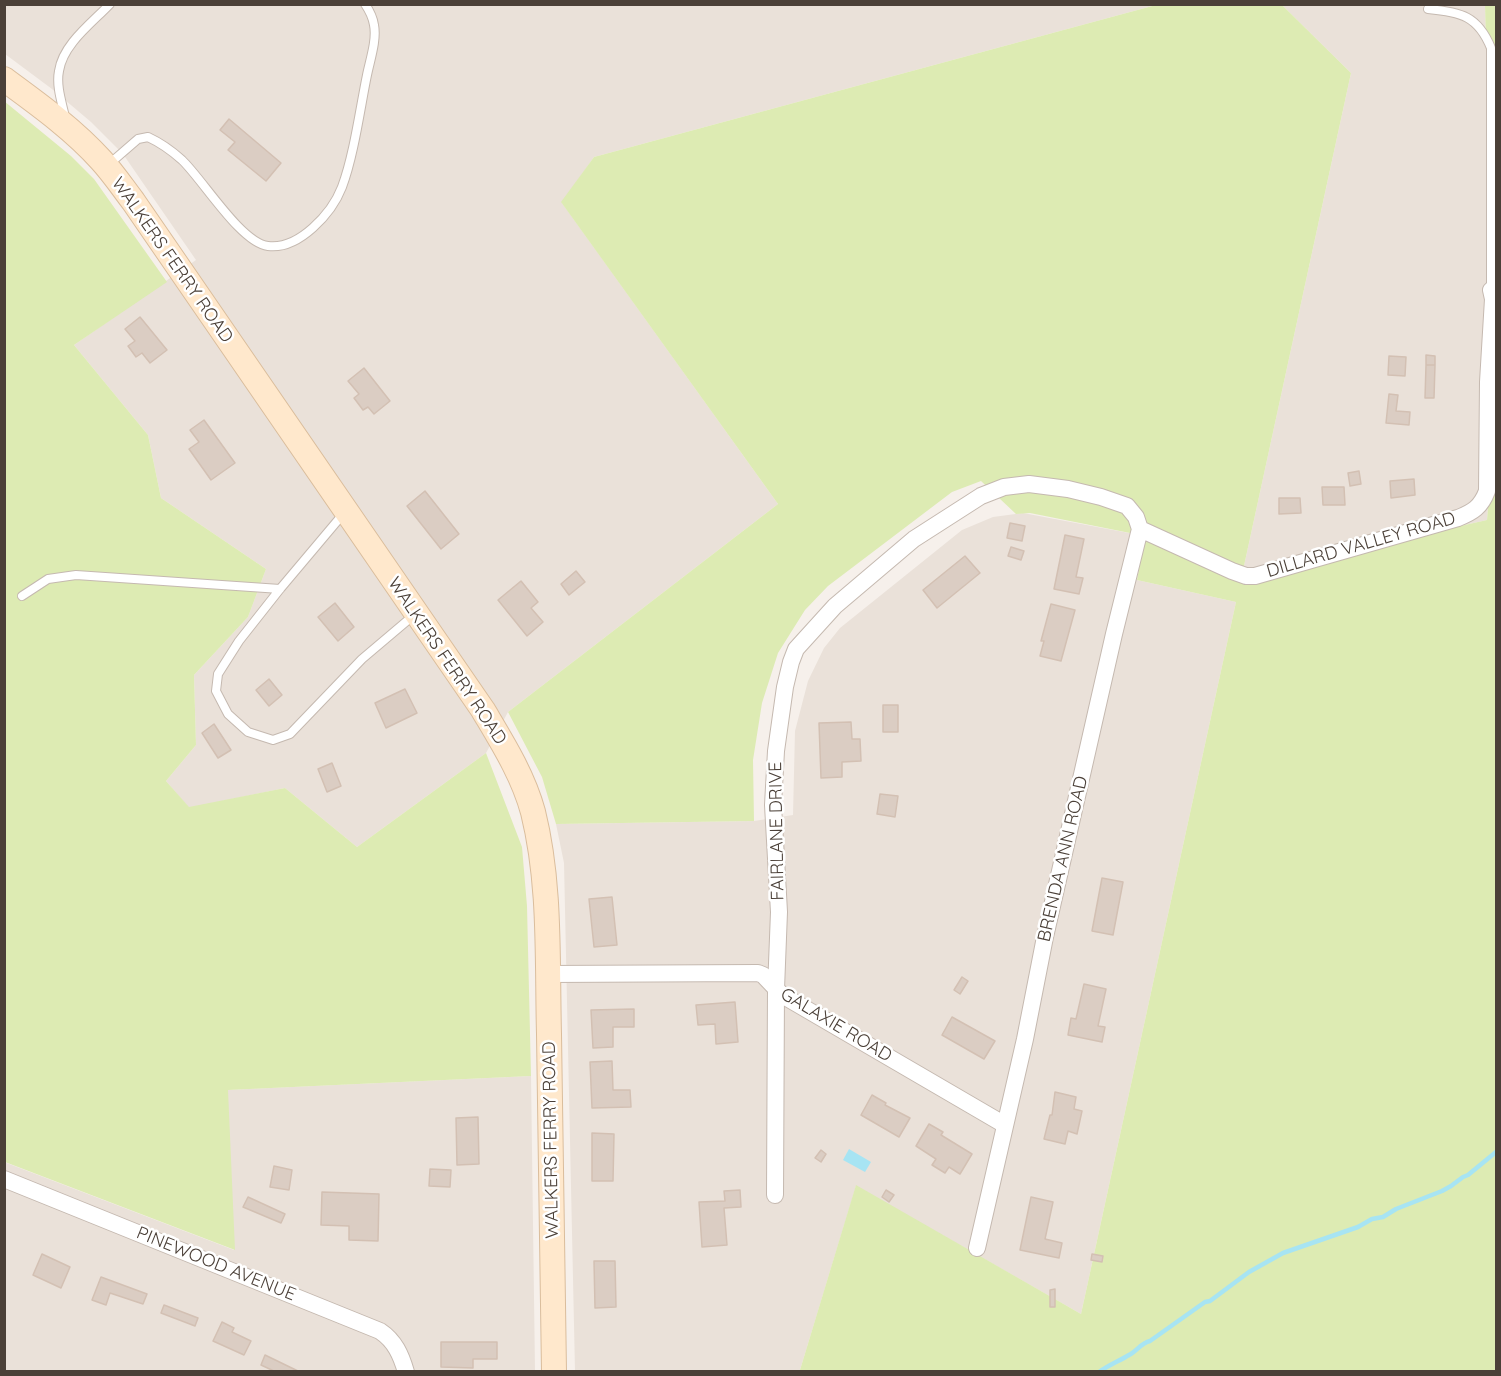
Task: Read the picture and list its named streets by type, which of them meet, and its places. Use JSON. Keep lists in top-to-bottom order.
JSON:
{
  "streets": {
    "street": [
      "WALKERS FERRY ROAD",
      "DILLARD VALLEY ROAD",
      "FAIRLANE DRIVE",
      "BRENDA ANN ROAD",
      "GALAXIE ROAD",
      "PINEWOOD AVENUE"
    ]
  },
  "crossings": [
    ["WALKERS FERRY ROAD", "GALAXIE ROAD"],
    ["DILLARD VALLEY ROAD", "FAIRLANE DRIVE"],
    ["DILLARD VALLEY ROAD", "BRENDA ANN ROAD"],
    ["FAIRLANE DRIVE", "BRENDA ANN ROAD"],
    ["FAIRLANE DRIVE", "GALAXIE ROAD"],
    ["BRENDA ANN ROAD", "GALAXIE ROAD"]
  ]
}
